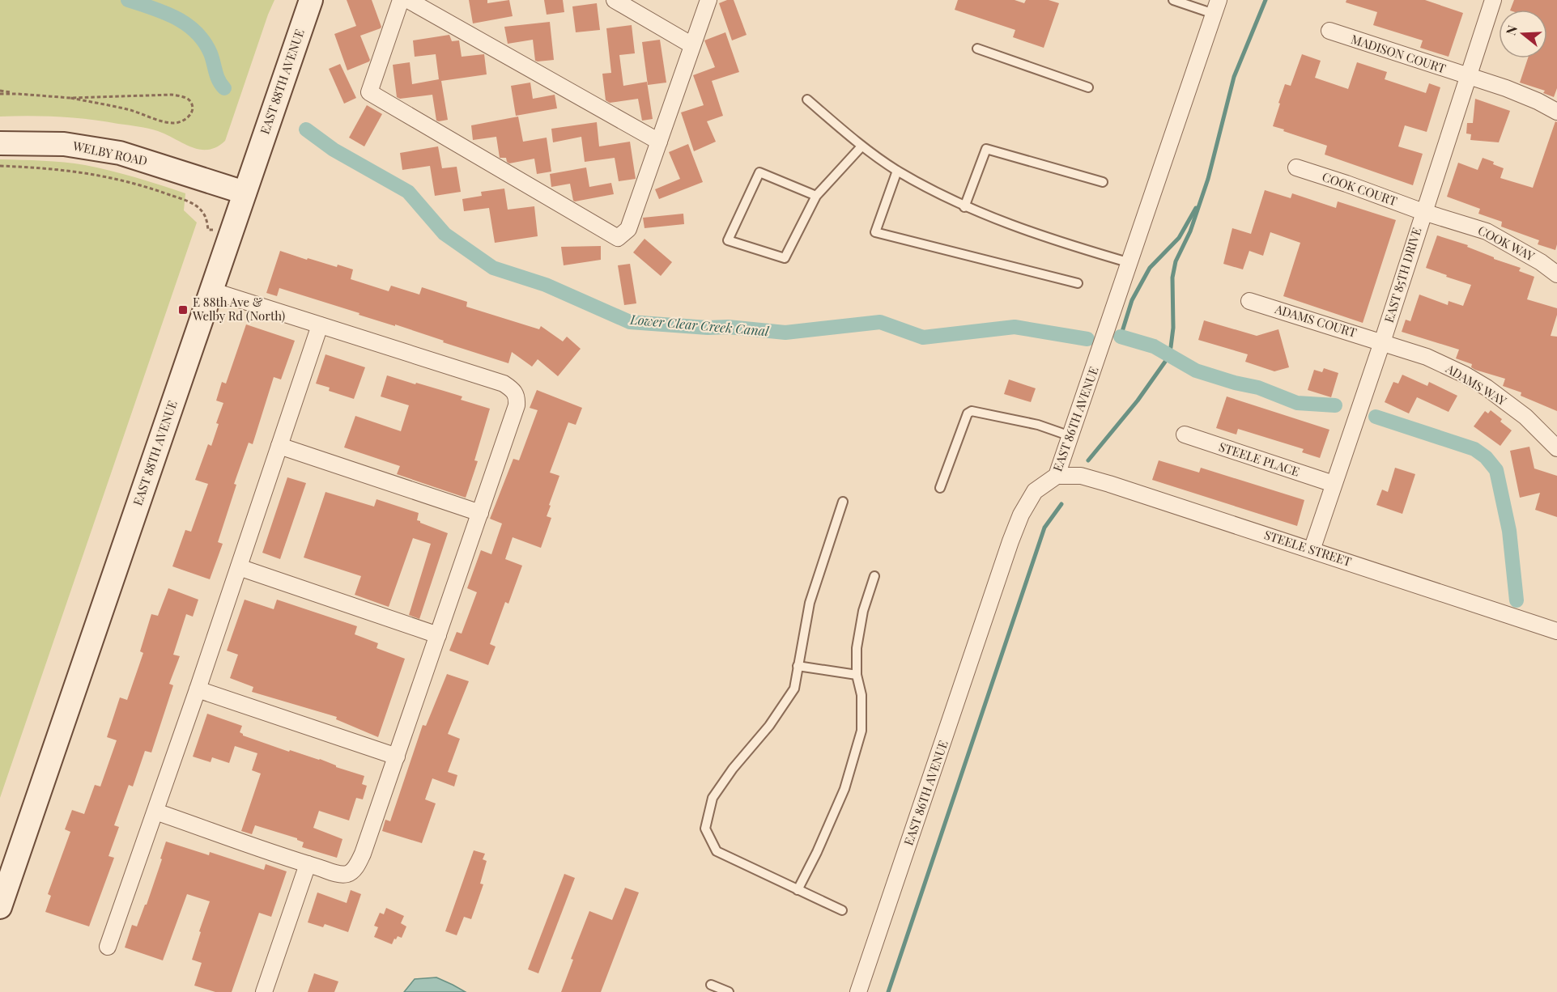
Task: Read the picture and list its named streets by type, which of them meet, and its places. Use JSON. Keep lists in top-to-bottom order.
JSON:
{
  "streets": {
    "main road": ["EAST 88TH AVENUE", "WELBY ROAD"],
    "street": [
      "MADISON COURT",
      "COOK COURT",
      "COOK WAY",
      "EAST 85TH DRIVE",
      "ADAMS COURT",
      "ADAMS WAY",
      "EAST 86TH AVENUE",
      "STEELE PLACE",
      "STEELE STREET"
    ]
  },
  "crossings": [
    ["MADISON COURT", "EAST 85TH DRIVE"],
    ["EAST 88TH AVENUE", "WELBY ROAD"],
    ["COOK COURT", "COOK WAY"],
    ["COOK COURT", "EAST 85TH DRIVE"],
    ["COOK WAY", "EAST 85TH DRIVE"],
    ["EAST 85TH DRIVE", "ADAMS COURT"],
    ["EAST 85TH DRIVE", "ADAMS WAY"],
    ["EAST 85TH DRIVE", "STEELE PLACE"],
    ["EAST 85TH DRIVE", "STEELE STREET"],
    ["ADAMS COURT", "ADAMS WAY"],
    ["EAST 86TH AVENUE", "STEELE STREET"]
  ],
  "water": ["Lower Clear Creek Canal"],
  "places": {
    "transit": ["E 88th Ave & Welby Rd (North)"]
  },
  "north": "left"
}
